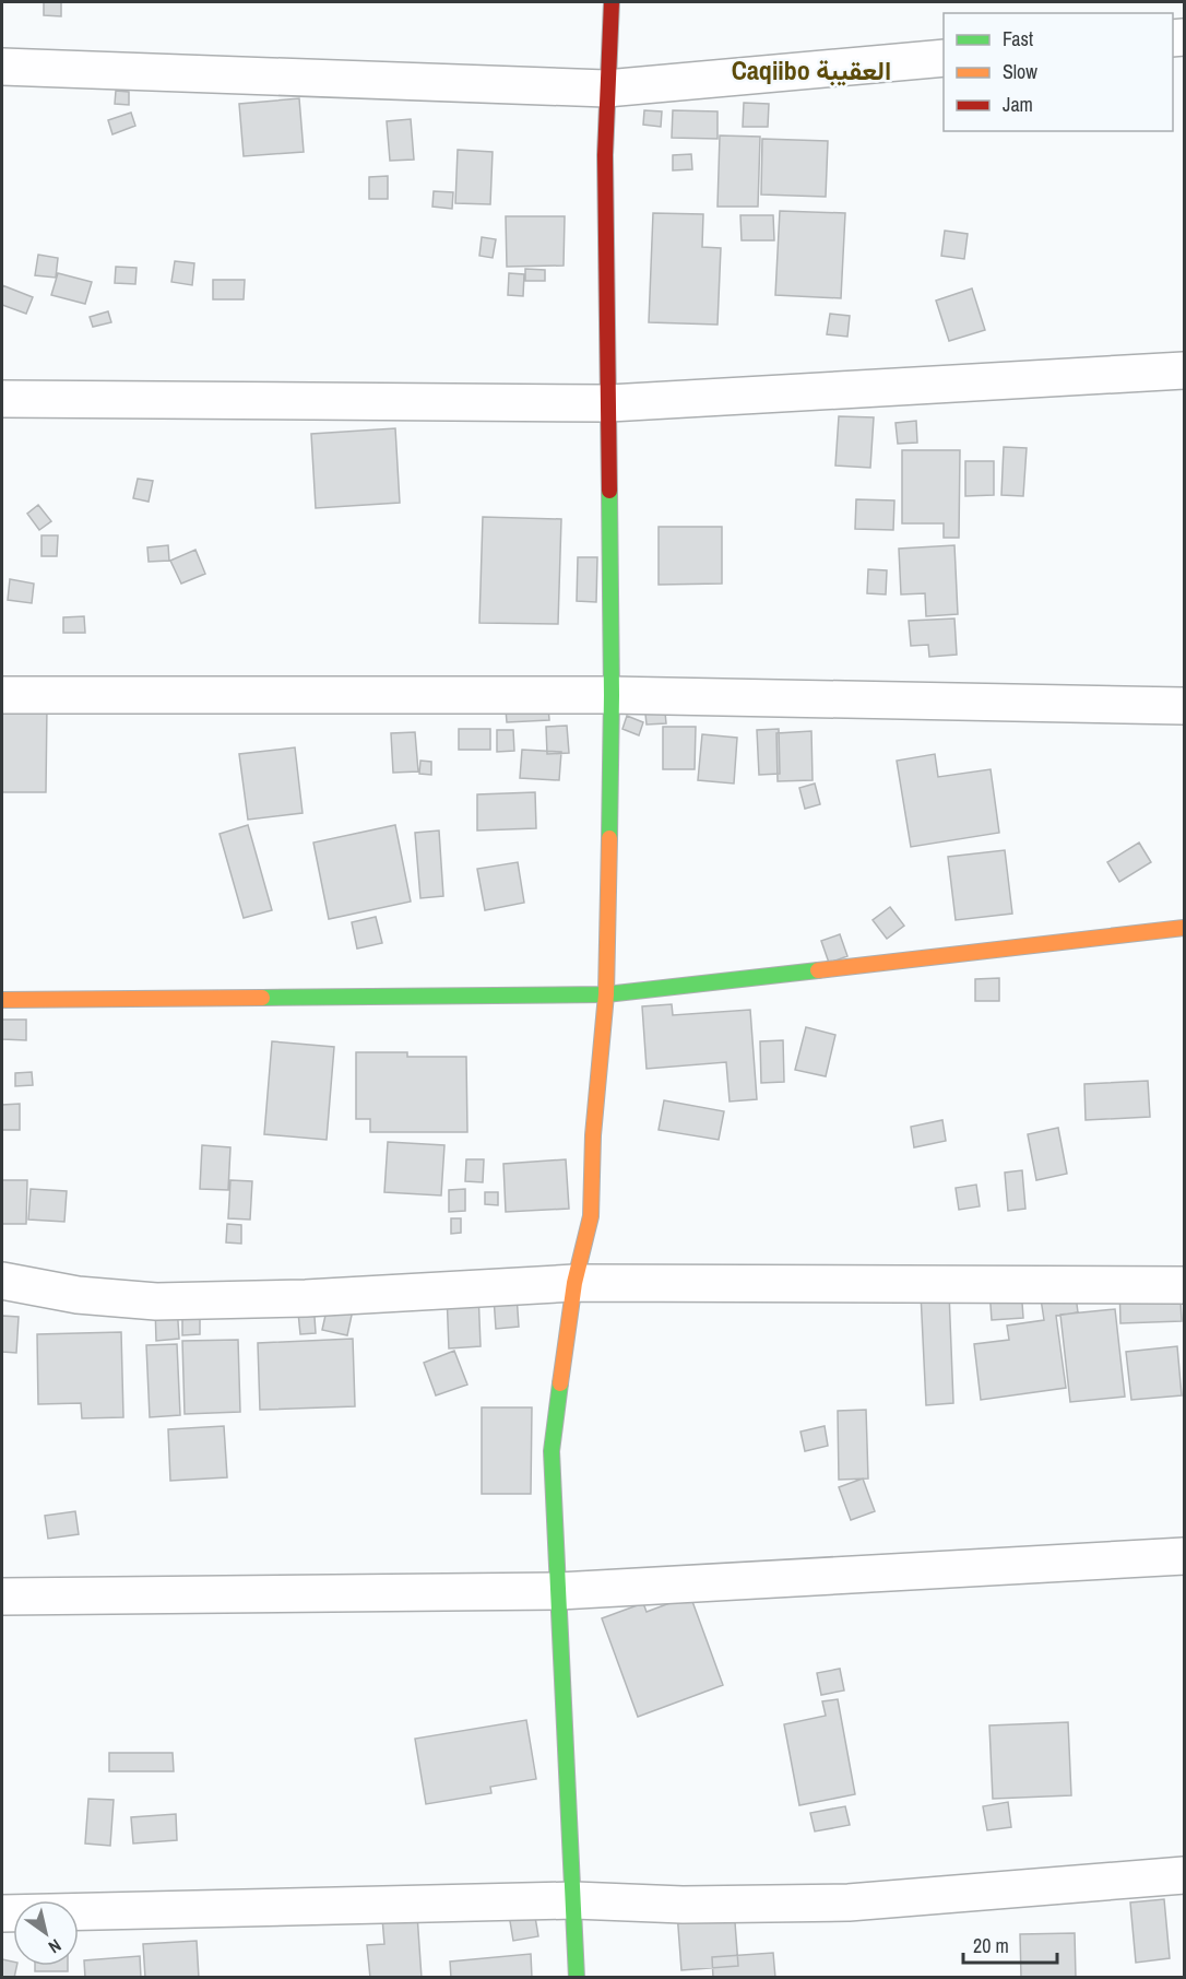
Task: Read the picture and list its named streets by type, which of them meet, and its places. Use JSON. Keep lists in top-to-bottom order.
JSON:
{
  "districts": ["Caqiibo العقيبة"],
  "legend": ["Fast", "Slow", "Jam"],
  "scale_bar": "20 m",
  "north": "bottom right"
}
